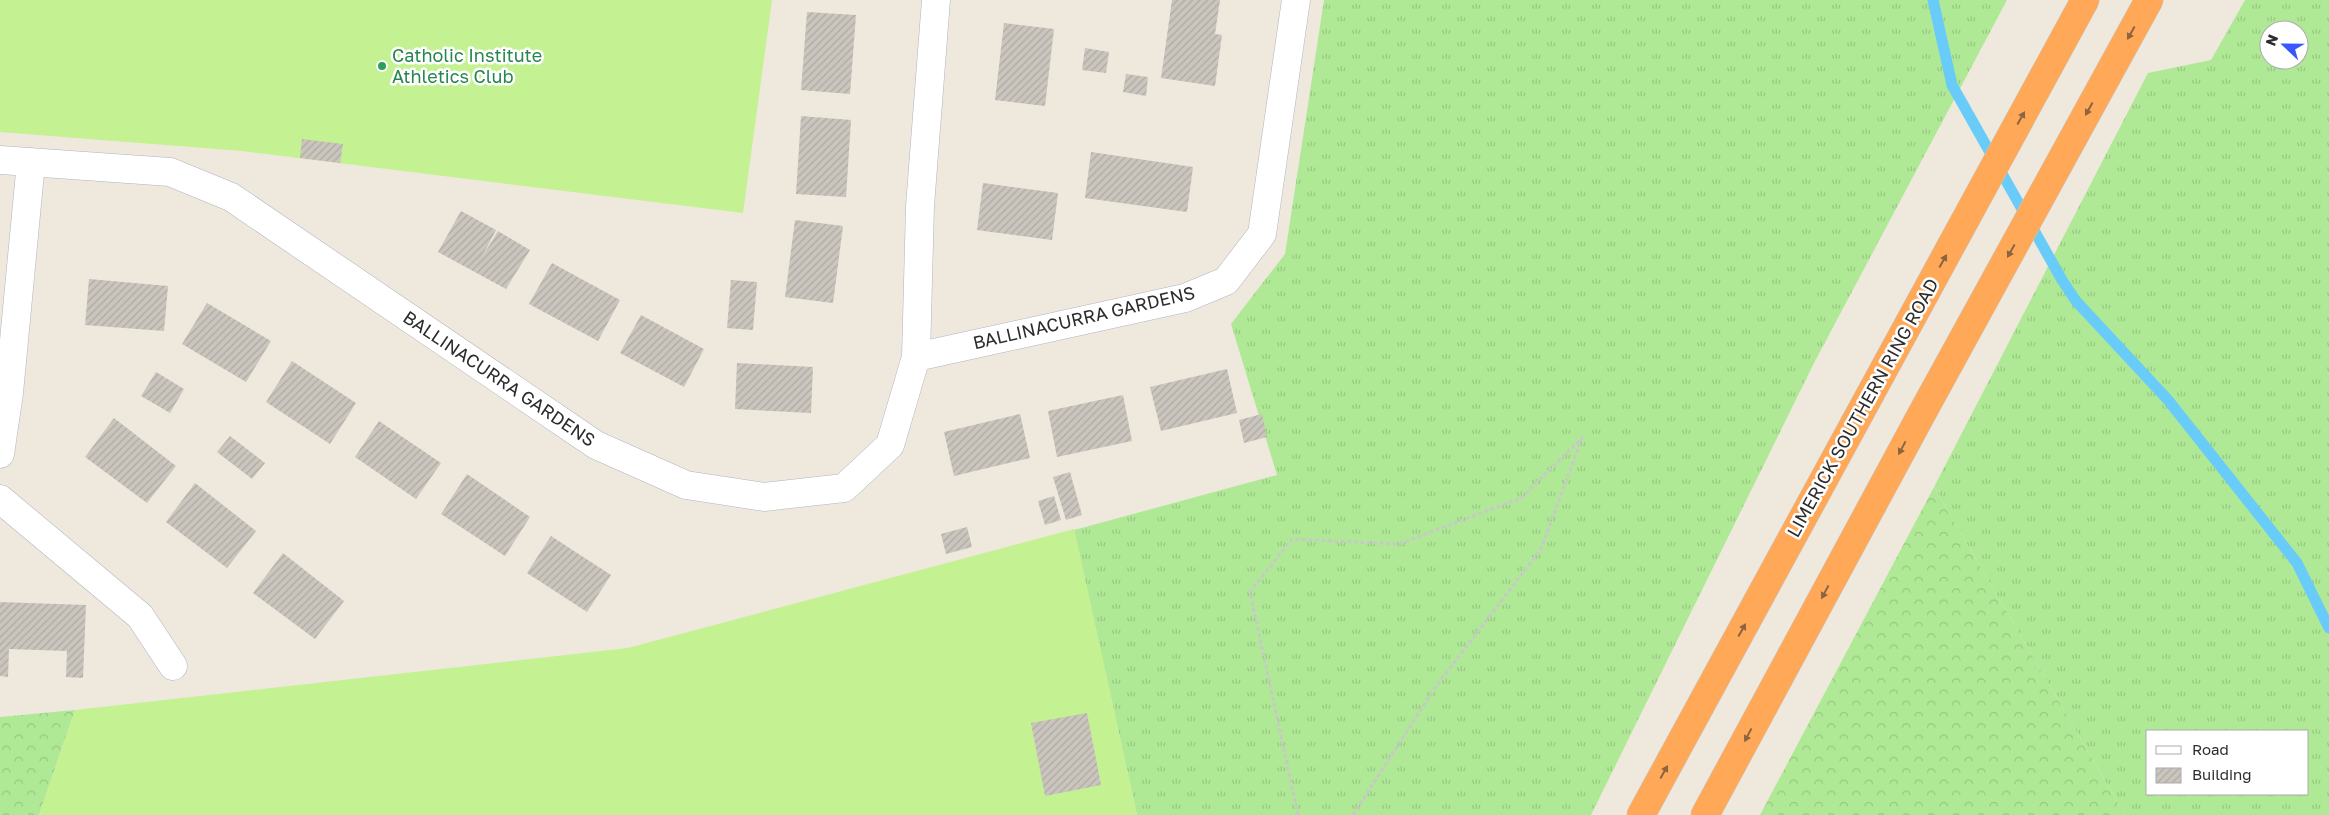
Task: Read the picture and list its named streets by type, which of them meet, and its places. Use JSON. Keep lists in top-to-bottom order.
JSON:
{
  "streets": {
    "highway": ["LIMERICK SOUTHERN RING ROAD"],
    "street": ["BALLINACURRA GARDENS"]
  },
  "places": ["Catholic Institute Athletics Club"],
  "legend": ["Road", "Building"],
  "north": "left"
}
